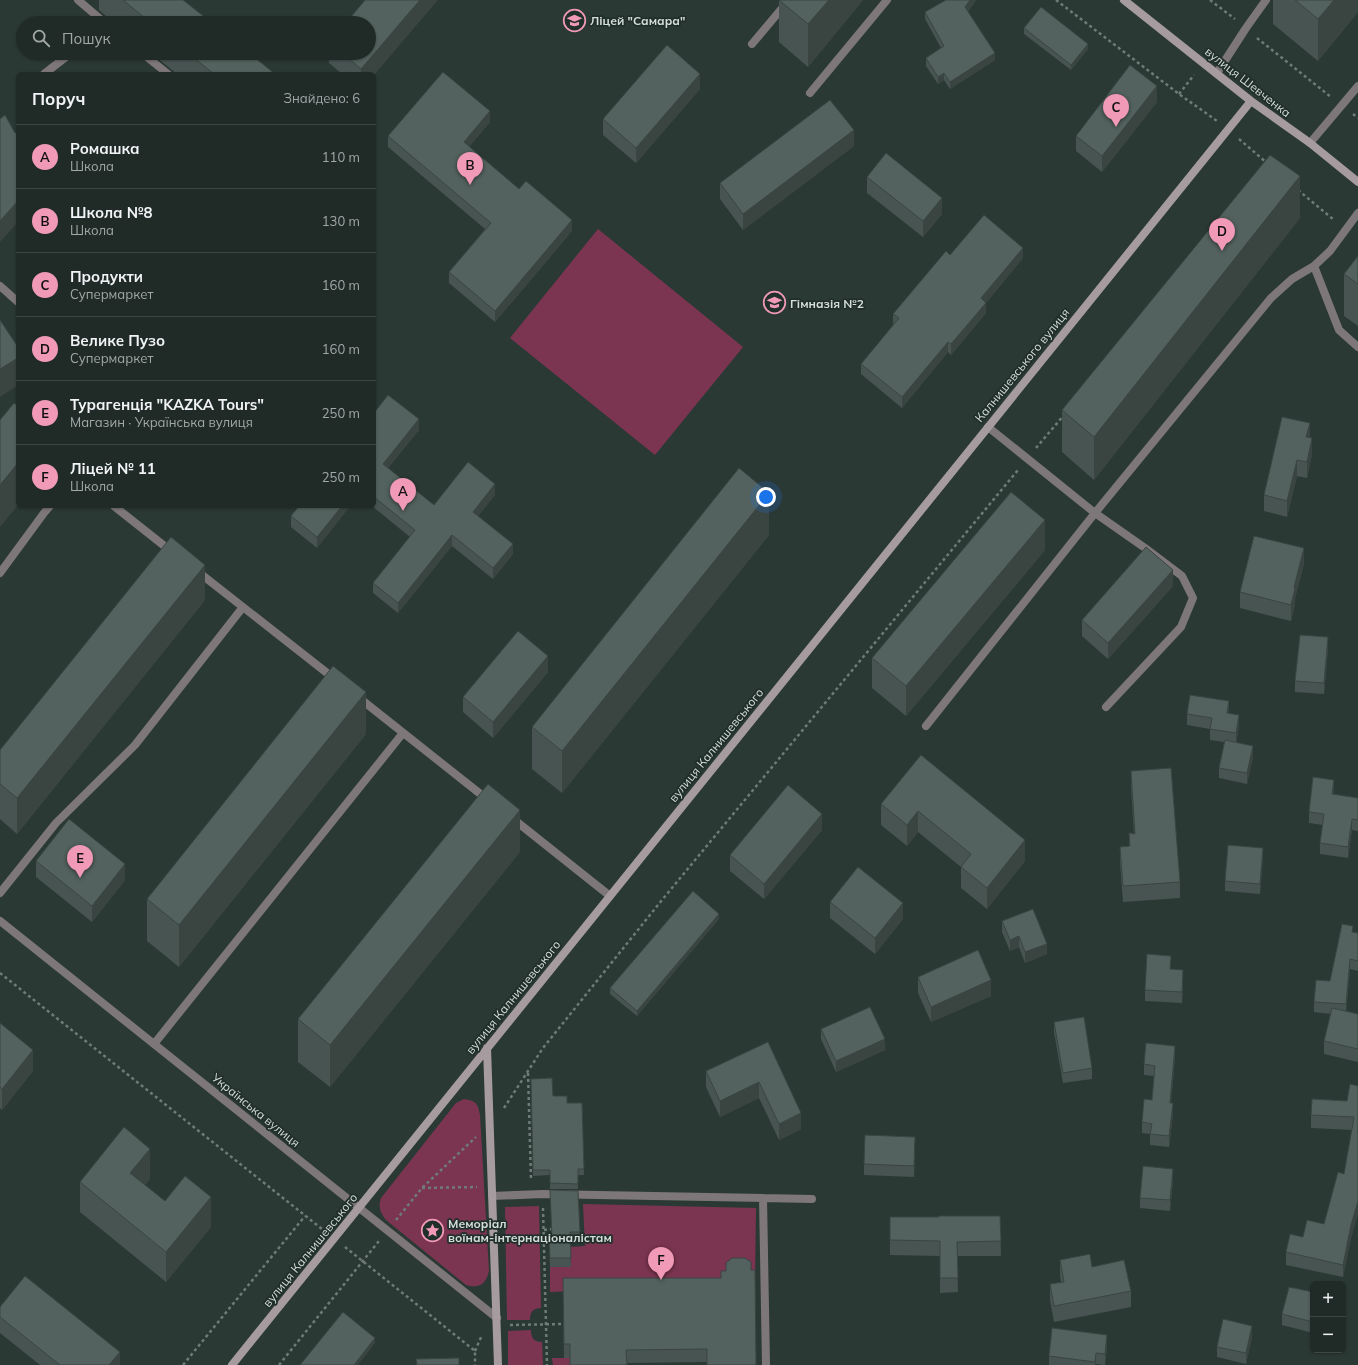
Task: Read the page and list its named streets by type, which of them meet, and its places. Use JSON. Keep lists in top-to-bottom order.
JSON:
{
  "streets": {
    "street": [
      "вулиця Шевченка",
      "Калнишевського вулиця",
      "вулиця Калнишевського",
      "Українська вулиця"
    ]
  },
  "crossings": [
    ["вулиця Шевченка", "Калнишевського вулиця"],
    ["Калнишевського вулиця", "вулиця Калнишевського"],
    ["вулиця Калнишевського", "Українська вулиця"]
  ],
  "places": {
    "school or university": ["Ліцей \"Самара\"", "Гімназія №2"],
    "place": ["Меморіал воїнам-інтернаціоналістам"]
  },
  "page": {
    "search": "Пошук",
    "heading": ["Поруч", "Знайдено: 6"],
    "pins": [
      "C",
      "B",
      "D",
      "A",
      "E",
      "F"
    ],
    "list": [
      {
        "mark": "A",
        "name": "Ромашка",
        "note": "Школа",
        "value": "110 m"
      },
      {
        "mark": "B",
        "name": "Школа №8",
        "note": "Школа",
        "value": "130 m"
      },
      {
        "mark": "C",
        "name": "Продукти",
        "note": "Супермаркет",
        "value": "160 m"
      },
      {
        "mark": "D",
        "name": "Велике Пузо",
        "note": "Супермаркет",
        "value": "160 m"
      },
      {
        "mark": "E",
        "name": "Турагенція \"KAZKA Tours\"",
        "note": "Магазин · Українська вулиця",
        "value": "250 m"
      },
      {
        "mark": "F",
        "name": "Ліцей № 11",
        "note": "Школа",
        "value": "250 m"
      }
    ],
    "map_buttons": ["+", "−"]
  }
}
